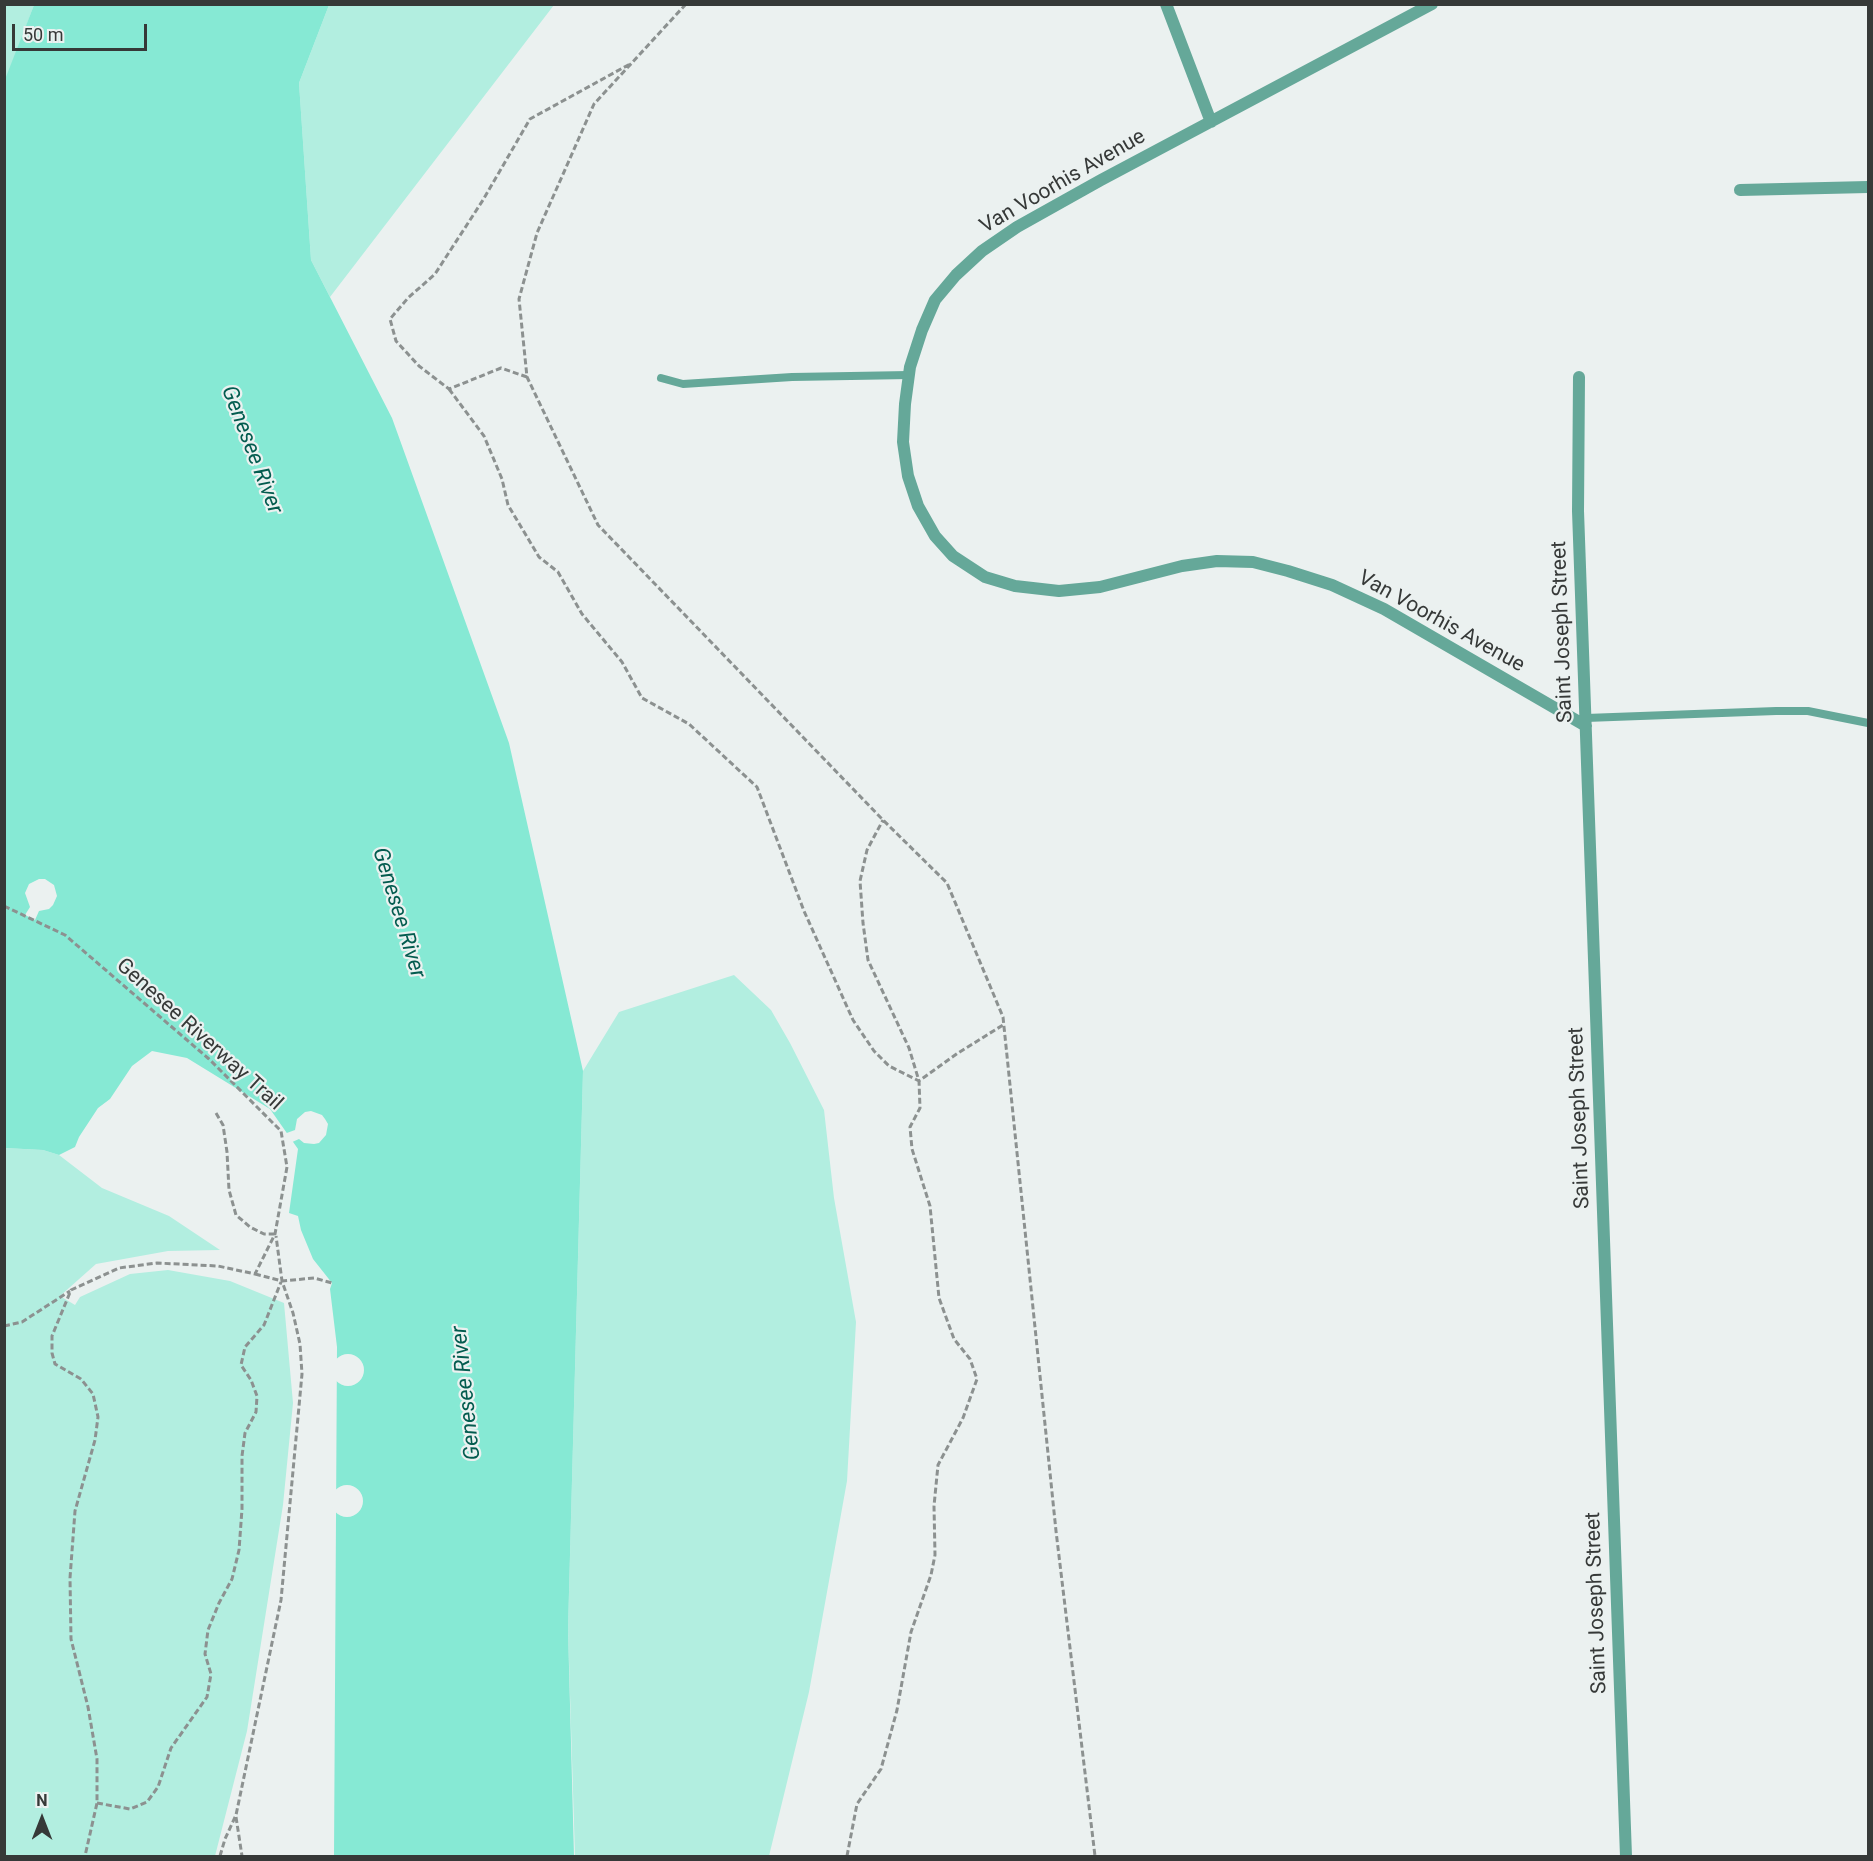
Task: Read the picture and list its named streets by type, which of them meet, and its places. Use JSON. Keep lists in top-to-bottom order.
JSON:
{
  "streets": {
    "street": ["Van Voorhis Avenue", "Saint Joseph Street"],
    "path": ["Genesee Riverway Trail"]
  },
  "crossings": [
    ["Van Voorhis Avenue", "Saint Joseph Street"]
  ],
  "water": ["Genesee River"],
  "scale_bar": "50 m",
  "north": "top"
}
